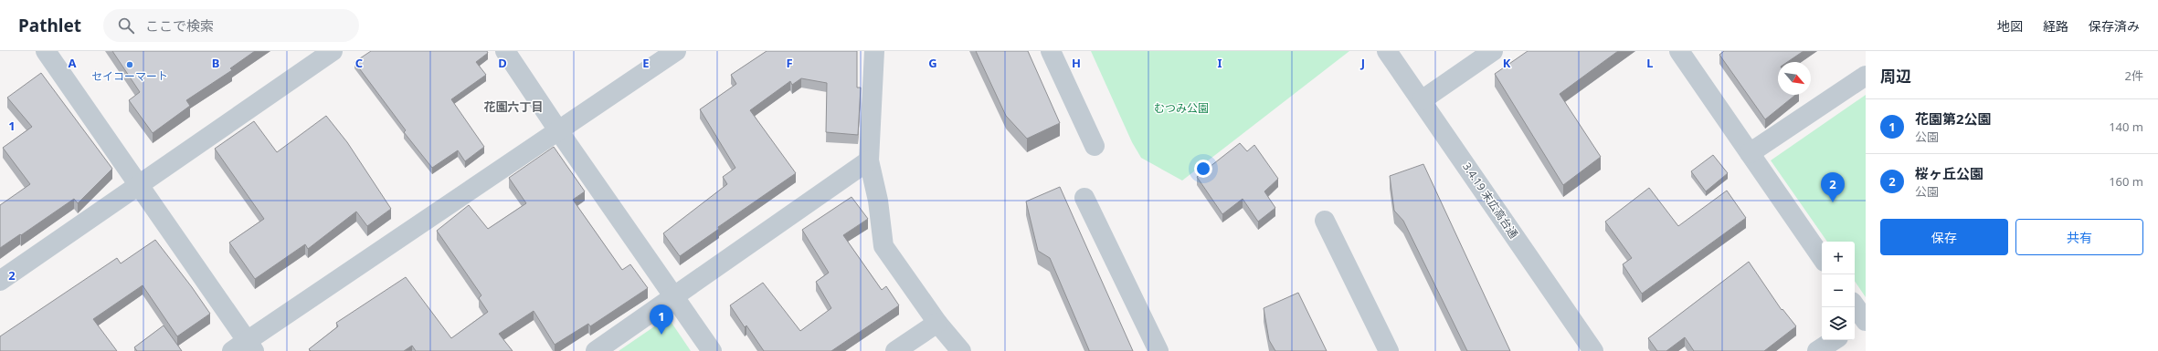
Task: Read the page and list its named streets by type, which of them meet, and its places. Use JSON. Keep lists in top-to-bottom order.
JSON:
{
  "streets": {
    "street": ["3.4.19 末広高台通"]
  },
  "districts": ["花園六丁目"],
  "parks": ["むつみ公園"],
  "places": ["セイコーマート"],
  "north": "bottom right",
  "page": {
    "header": "Pathlet",
    "search": "ここで検索",
    "nav": ["地図", "経路", "保存済み"],
    "heading": ["周辺", "2件"],
    "list": [
      {
        "mark": "1",
        "name": "花園第2公園",
        "note": "公園",
        "value": "140 m"
      },
      {
        "mark": "2",
        "name": "桜ヶ丘公園",
        "note": "公園",
        "value": "160 m"
      }
    ],
    "pins": ["2", "1"],
    "buttons": ["保存", "共有"],
    "map_buttons": ["+", "−"]
  },
  "grid": {
    "columns": [
      "A",
      "B",
      "C",
      "D",
      "E",
      "F",
      "G",
      "H",
      "I",
      "J",
      "K",
      "L"
    ],
    "rows": ["1", "2"]
  }
}
